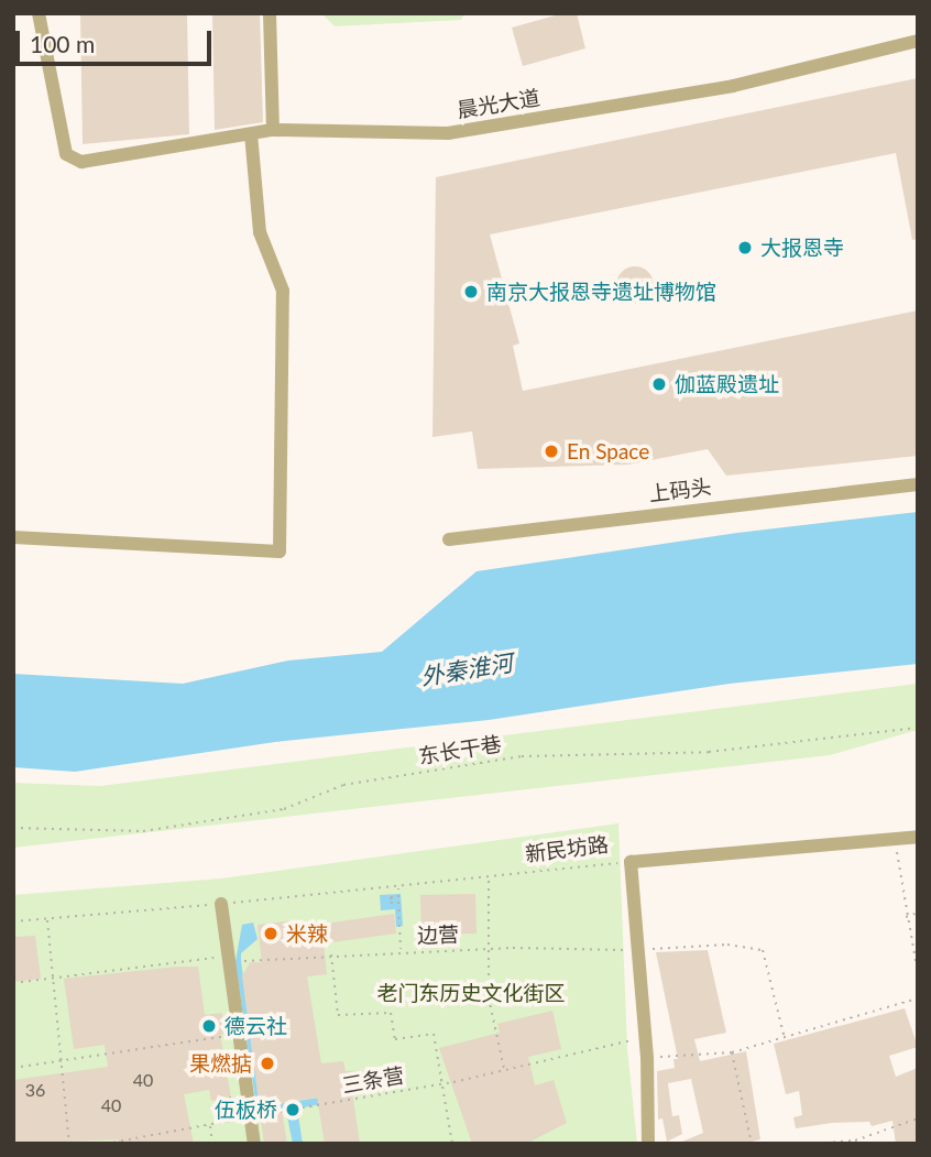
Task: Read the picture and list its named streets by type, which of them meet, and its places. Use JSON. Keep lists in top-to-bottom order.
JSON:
{
  "streets": {
    "street": ["晨光大道", "上码头", "新民坊路"],
    "path": ["东长干巷", "边营", "三条营"]
  },
  "water": ["外秦淮河"],
  "parks": ["老门东历史文化街区"],
  "places": [
    "大报恩寺",
    "南京大报恩寺遗址博物馆",
    "伽蓝殿遗址",
    "En Space",
    "米辣",
    "德云社",
    "果燃掂",
    "伍板桥"
  ],
  "house_numbers": ["40", "36", "40"],
  "scale_bar": "100 m"
}
